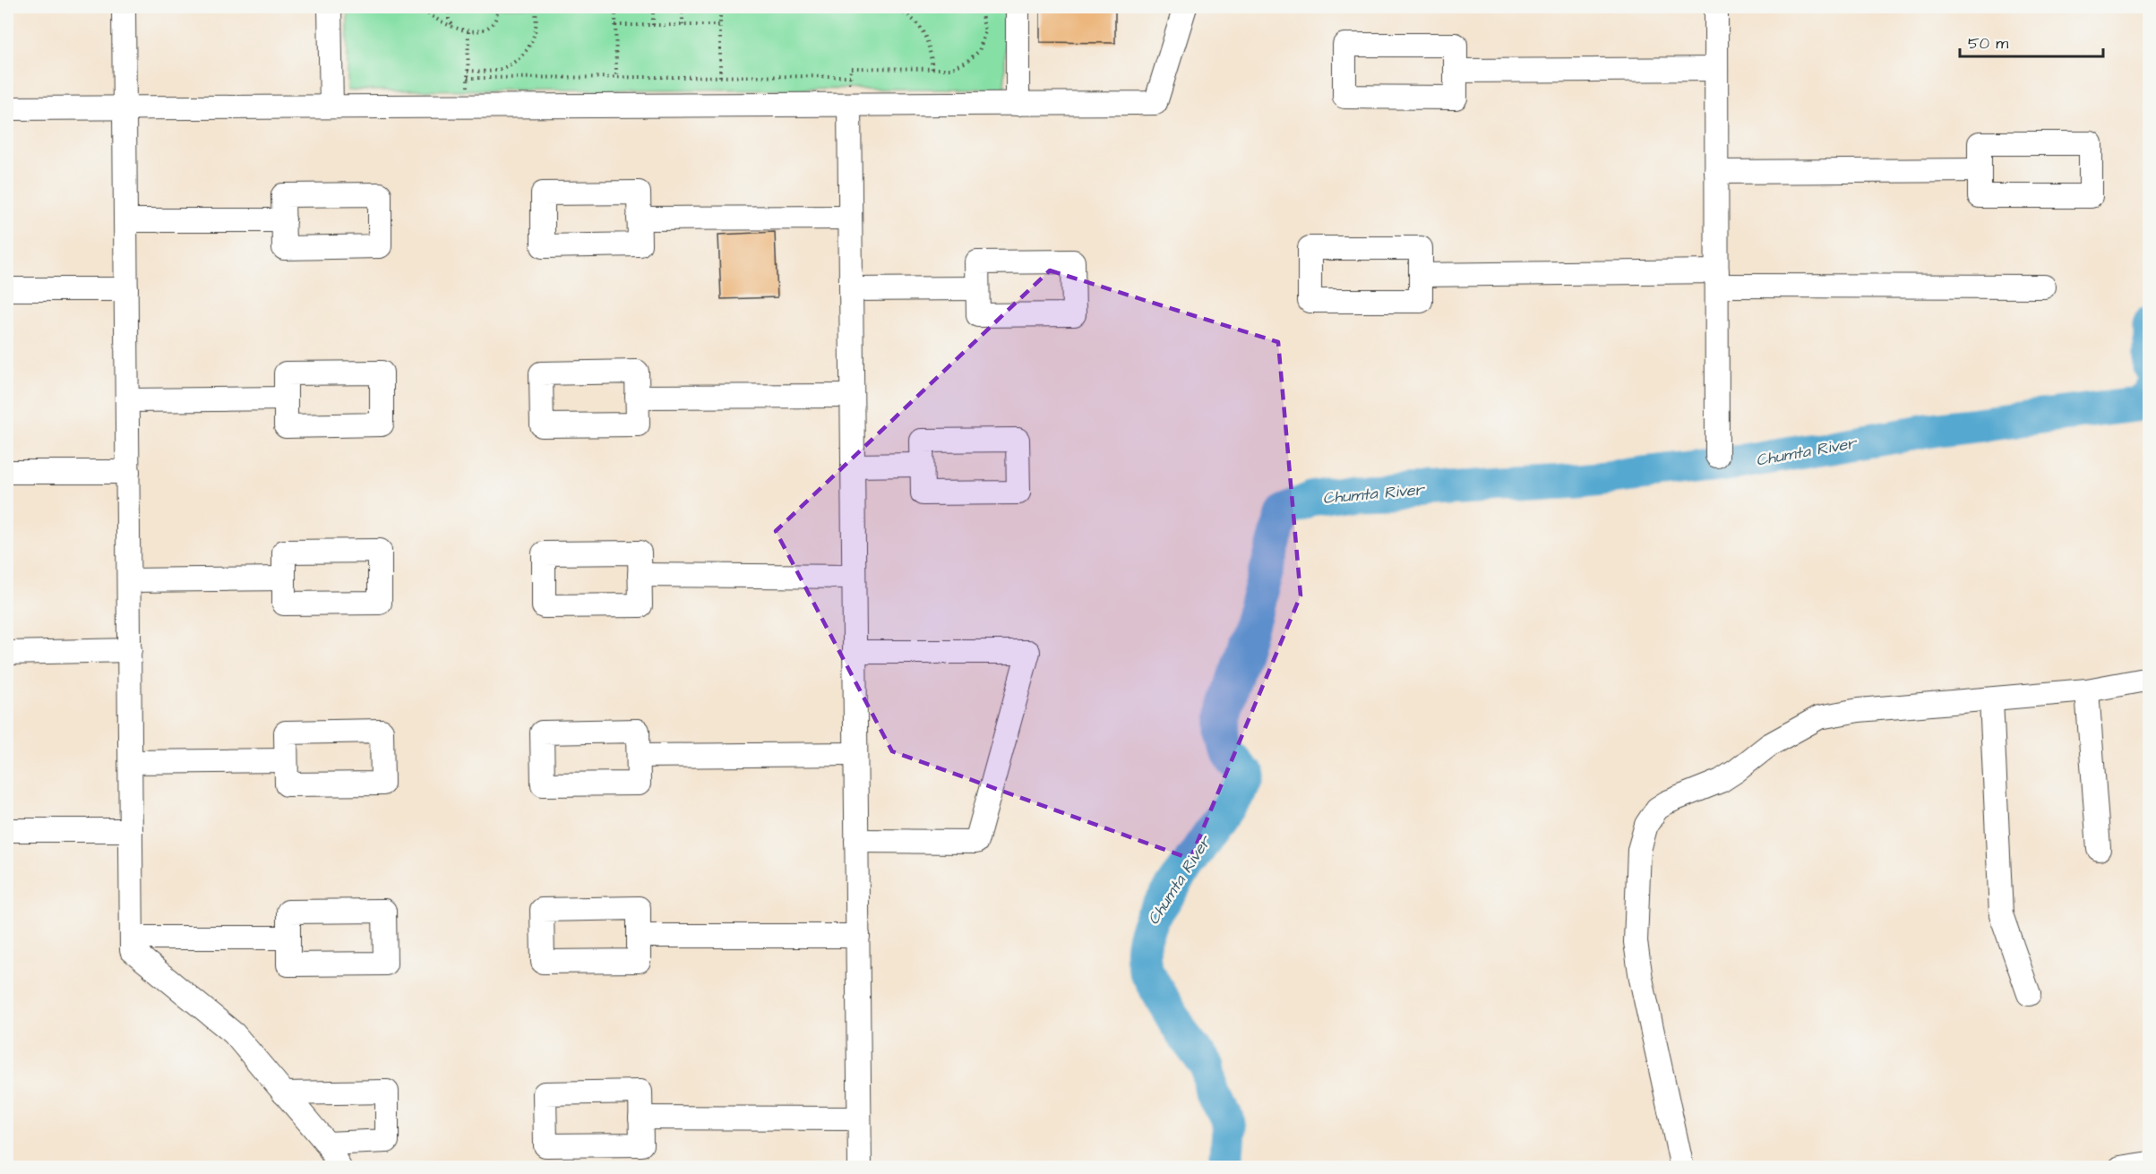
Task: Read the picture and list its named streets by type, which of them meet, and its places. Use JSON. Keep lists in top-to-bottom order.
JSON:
{
  "water": ["Chumta River"],
  "scale_bar": "50 m"
}
